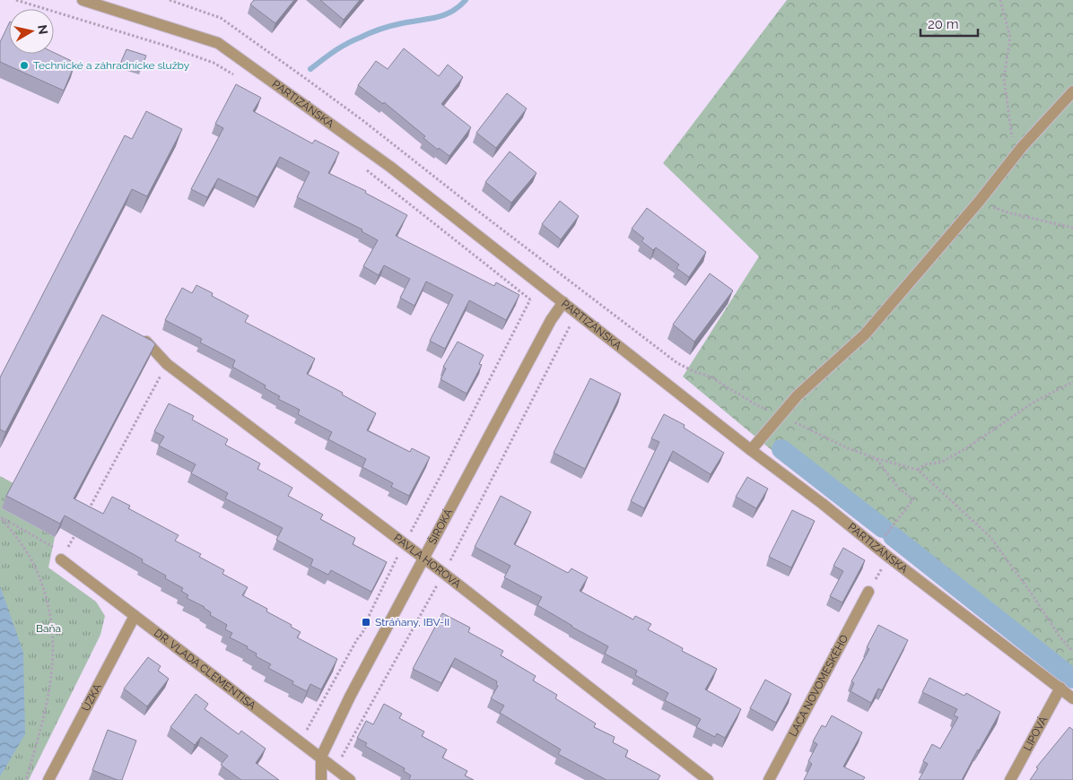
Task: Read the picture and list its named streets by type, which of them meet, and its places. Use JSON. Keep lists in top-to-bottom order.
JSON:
{
  "streets": {
    "street": [
      "PARTIZÁNSKA",
      "ŠIROKÁ",
      "PAVLA HOROVA",
      "DR. VLADA CLEMENTISA",
      "LACA NOVOMESKÉHO",
      "ÚZKA",
      "LIPOVÁ"
    ]
  },
  "crossings": [
    ["PARTIZÁNSKA", "ŠIROKÁ"],
    ["PARTIZÁNSKA", "LIPOVÁ"],
    ["ŠIROKÁ", "PAVLA HOROVA"],
    ["ŠIROKÁ", "DR. VLADA CLEMENTISA"],
    ["DR. VLADA CLEMENTISA", "ÚZKA"]
  ],
  "parks": ["Baňa"],
  "places": {
    "other": ["Technické a záhradnícke služby"],
    "transit": ["Stráňany, IBV-II"]
  },
  "scale_bar": "20 m",
  "north": "right"
}
